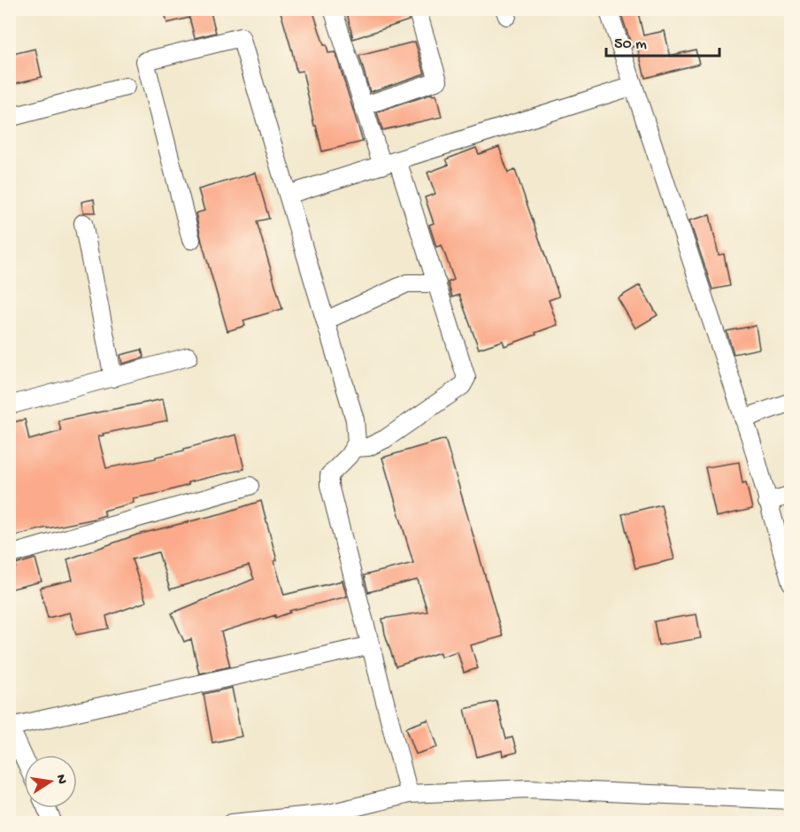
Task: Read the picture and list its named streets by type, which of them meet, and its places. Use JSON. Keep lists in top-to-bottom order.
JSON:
{
  "scale_bar": "50 m",
  "north": "right"
}
